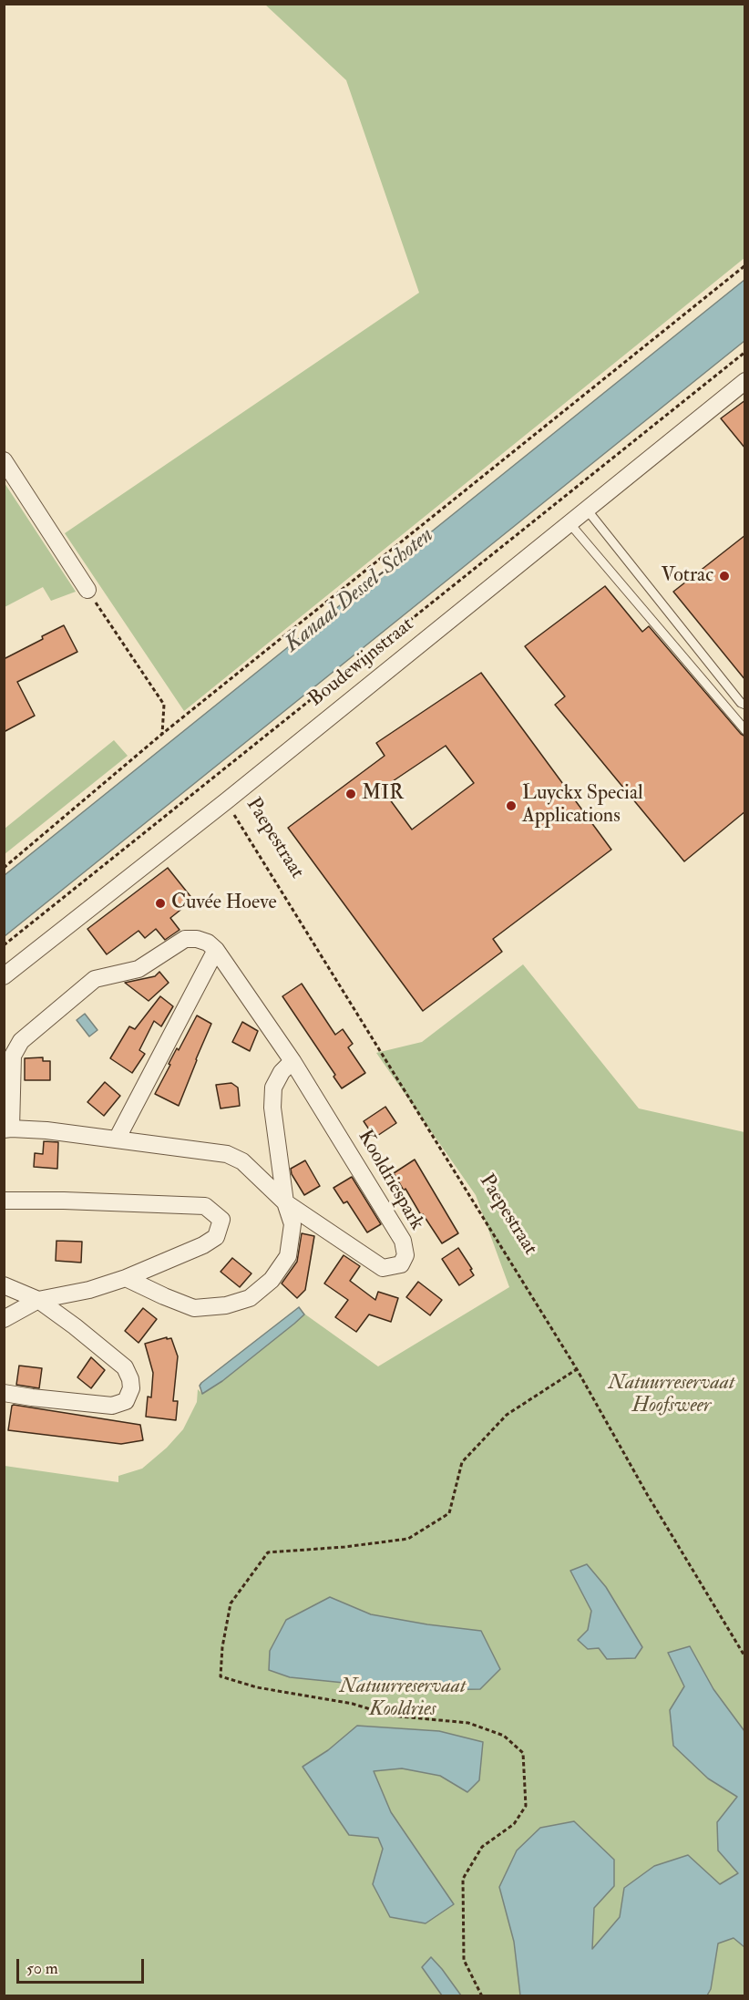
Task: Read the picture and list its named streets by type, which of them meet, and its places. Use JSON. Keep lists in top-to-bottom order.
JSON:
{
  "streets": {
    "street": ["Boudewijnstraat", "Kooldriespark"],
    "path": ["Paepestraat"]
  },
  "crossings": [
    ["Boudewijnstraat", "Paepestraat"]
  ],
  "water": ["Kanaal Dessel-Schoten"],
  "parks": ["Natuurreservaat Hoofsweer", "Natuurreservaat Kooldries"],
  "places": [
    "Votrac",
    "MIR",
    "Luyckx Special Applications",
    "Cuvée Hoeve"
  ],
  "scale_bar": "50 m"
}
